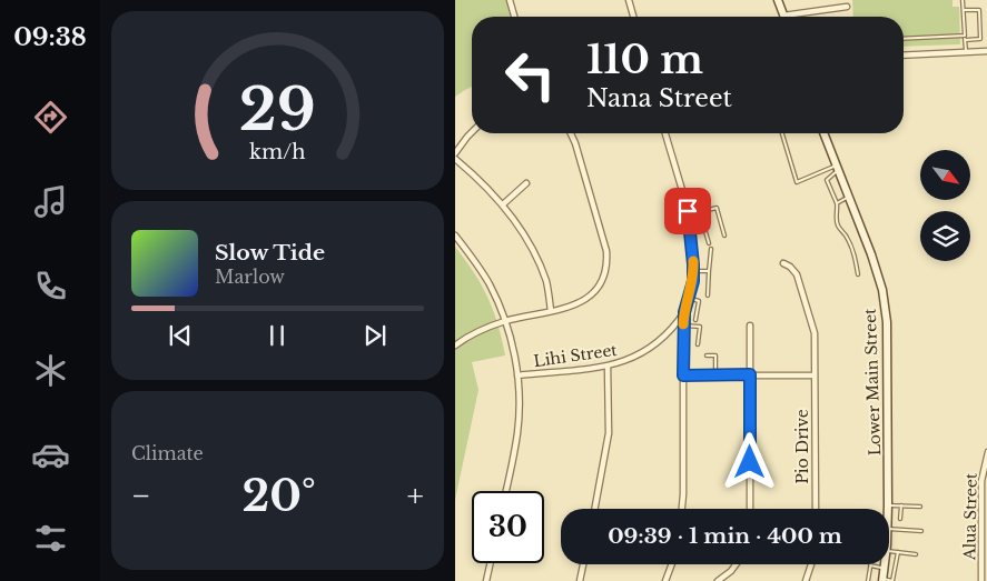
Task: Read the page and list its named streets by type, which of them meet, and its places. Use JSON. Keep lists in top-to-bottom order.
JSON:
{
  "streets": {
    "street": [
      "Lihi Street",
      "Lower Main Street",
      "Pio Drive",
      "Alua Street"
    ]
  },
  "north": "bottom right",
  "page": {
    "tabs": "09:38",
    "turn": ["110 m", "Nana Street"],
    "song": ["Slow Tide", "Marlow"],
    "tile": "Climate",
    "heat": ["−", "20°", "+"],
    "limit": "30",
    "trip": "09:39 · 1 min · 400 m",
    "gauge": ["29", "km/h"]
  }
}
